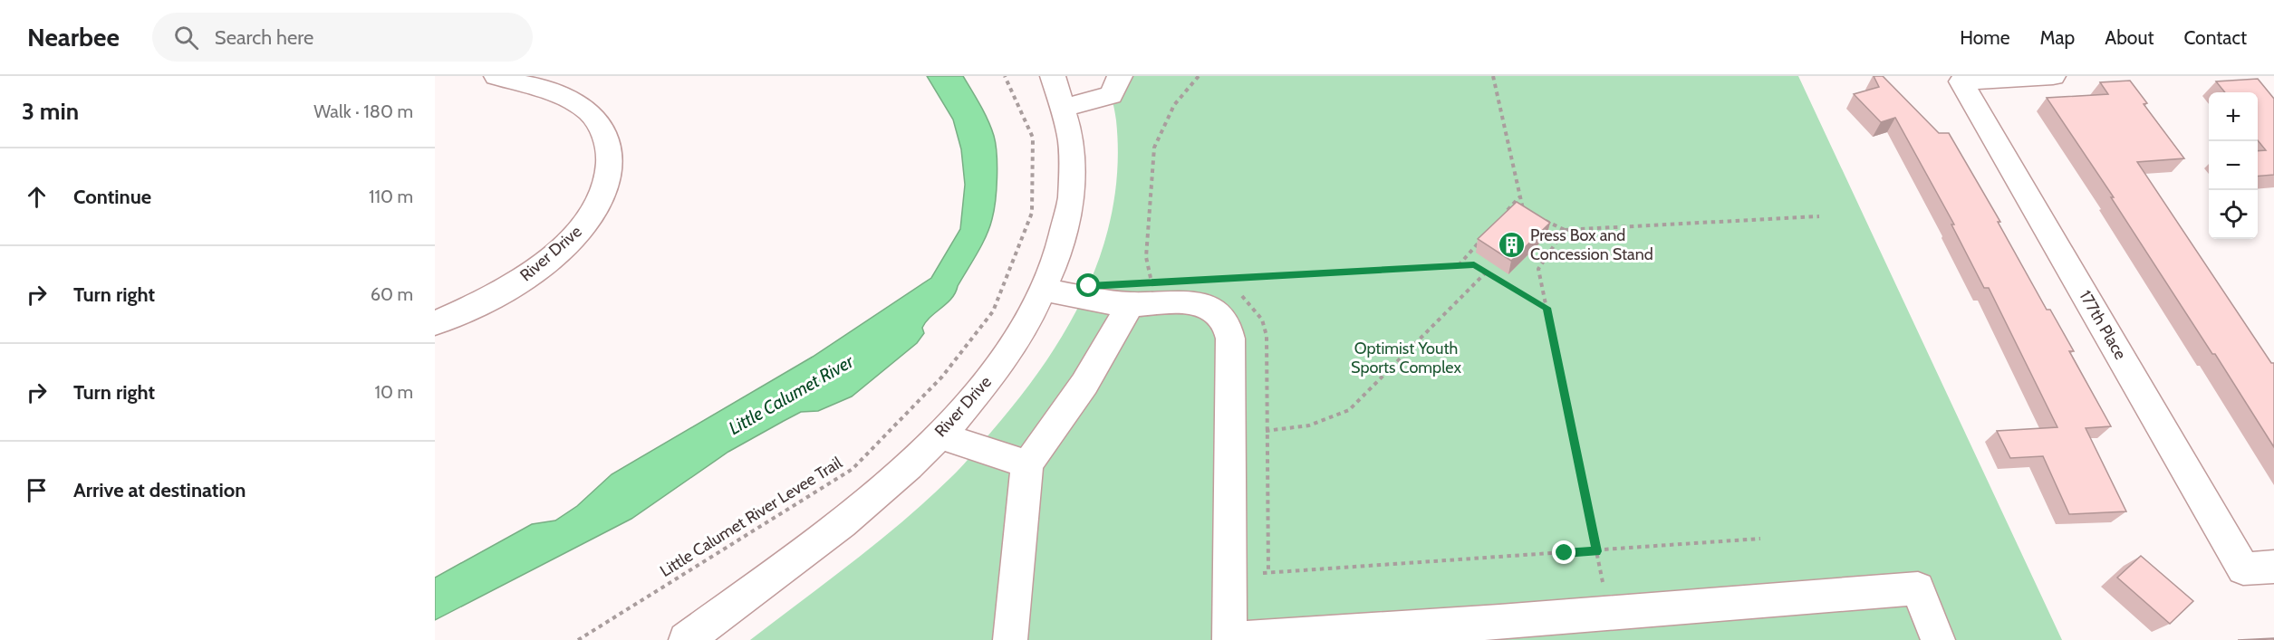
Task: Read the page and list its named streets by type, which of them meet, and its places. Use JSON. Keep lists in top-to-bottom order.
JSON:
{
  "streets": {
    "street": ["River Drive", "177th Place"],
    "path": ["Little Calumet River Levee Trail"]
  },
  "water": ["Little Calumet River"],
  "parks": ["Optimist Youth Sports Complex"],
  "places": {
    "building": ["Press Box and Concession Stand"]
  },
  "page": {
    "header": "Nearbee",
    "search": "Search here",
    "nav": [
      "Home",
      "Map",
      "About",
      "Contact"
    ],
    "heading": ["3 min", "Walk · 180 m"],
    "map_buttons": ["+", "−"],
    "list": [
      ["Continue", "110 m"],
      ["Turn right", "60 m"],
      ["Turn right", "10 m"],
      "Arrive at destination"
    ]
  }
}
